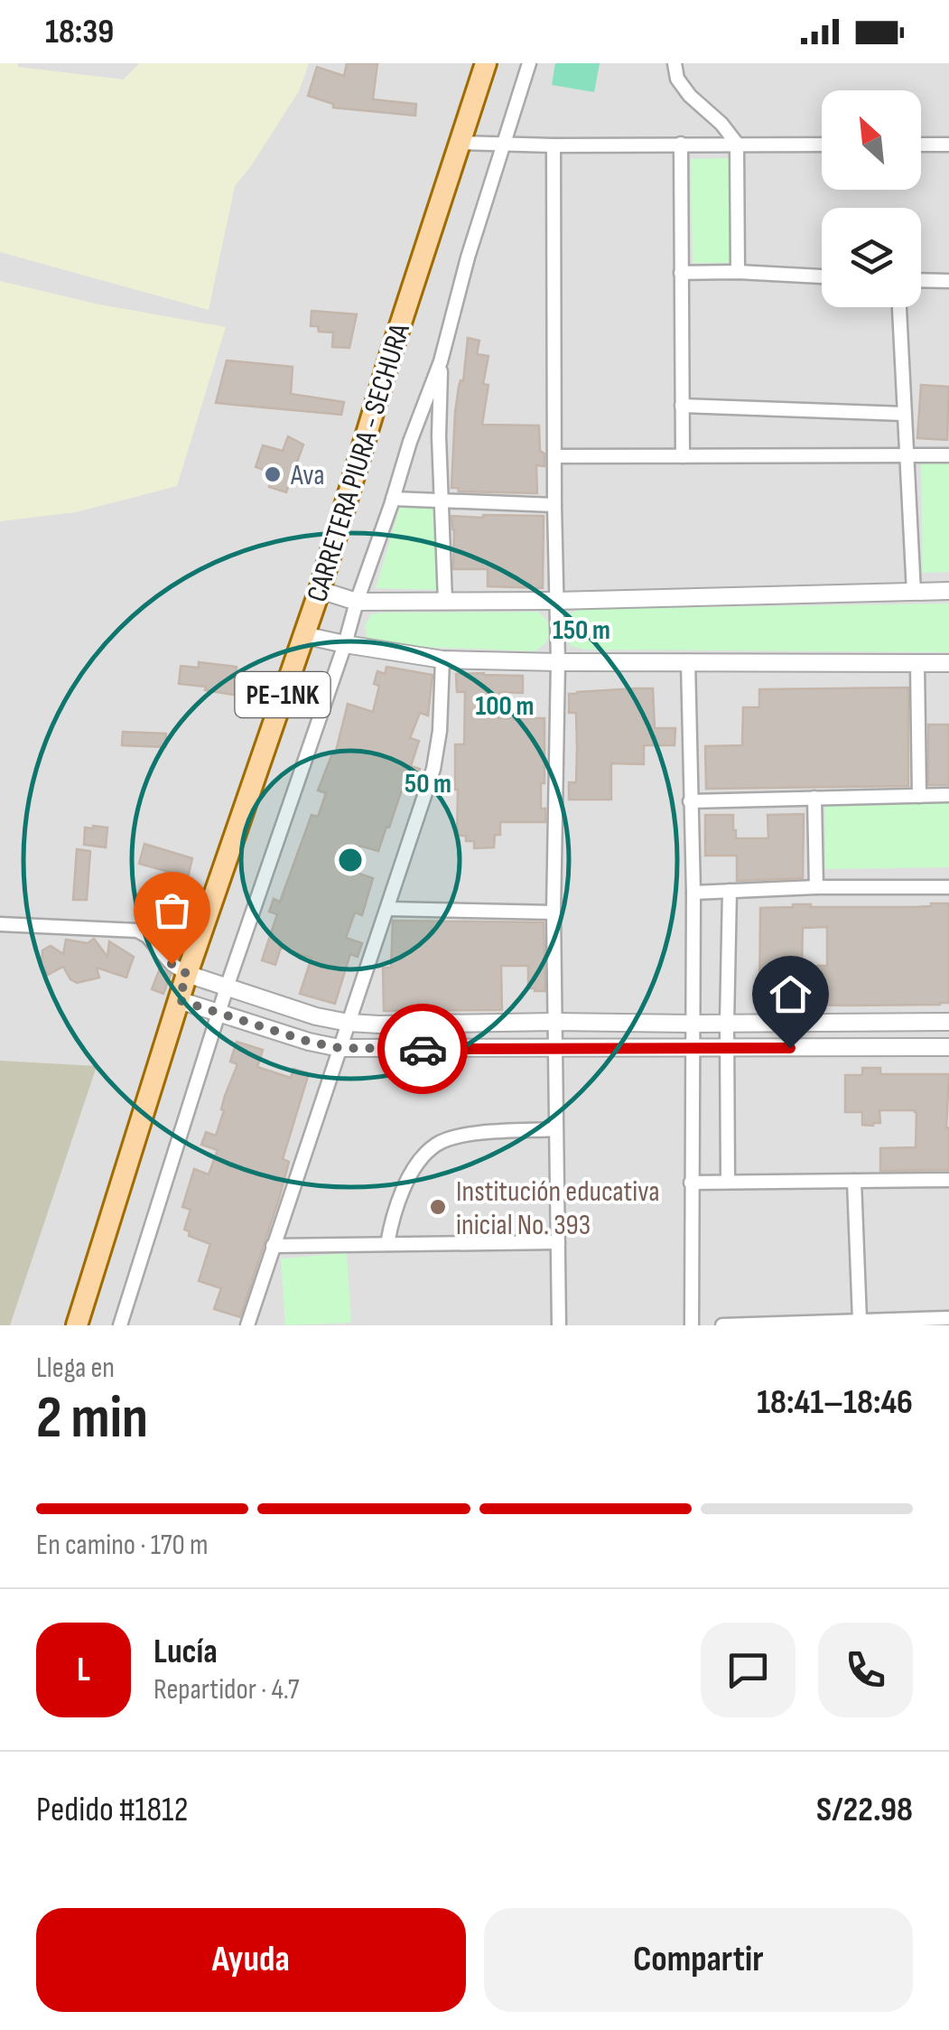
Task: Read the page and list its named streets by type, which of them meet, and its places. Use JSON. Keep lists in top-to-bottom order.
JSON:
{
  "streets": {
    "main road": ["CARRETERA PIURA - SECHURA", "PE-1NK"]
  },
  "places": ["Ava", "Institución educativa inicial No. 393"],
  "north": "top left",
  "page": {
    "status": "18:39",
    "heading": ["2 min", "Llega en", "18:41–18:46"],
    "panel": [
      "Lucía",
      "Repartidor · 4.7",
      "Pedido #1812",
      "S/22.98"
    ],
    "bar": "En camino · 170 m",
    "round": "L",
    "buttons": ["Ayuda", "Compartir"]
  },
  "rings": ["150 m", "100 m", "50 m"]
}
